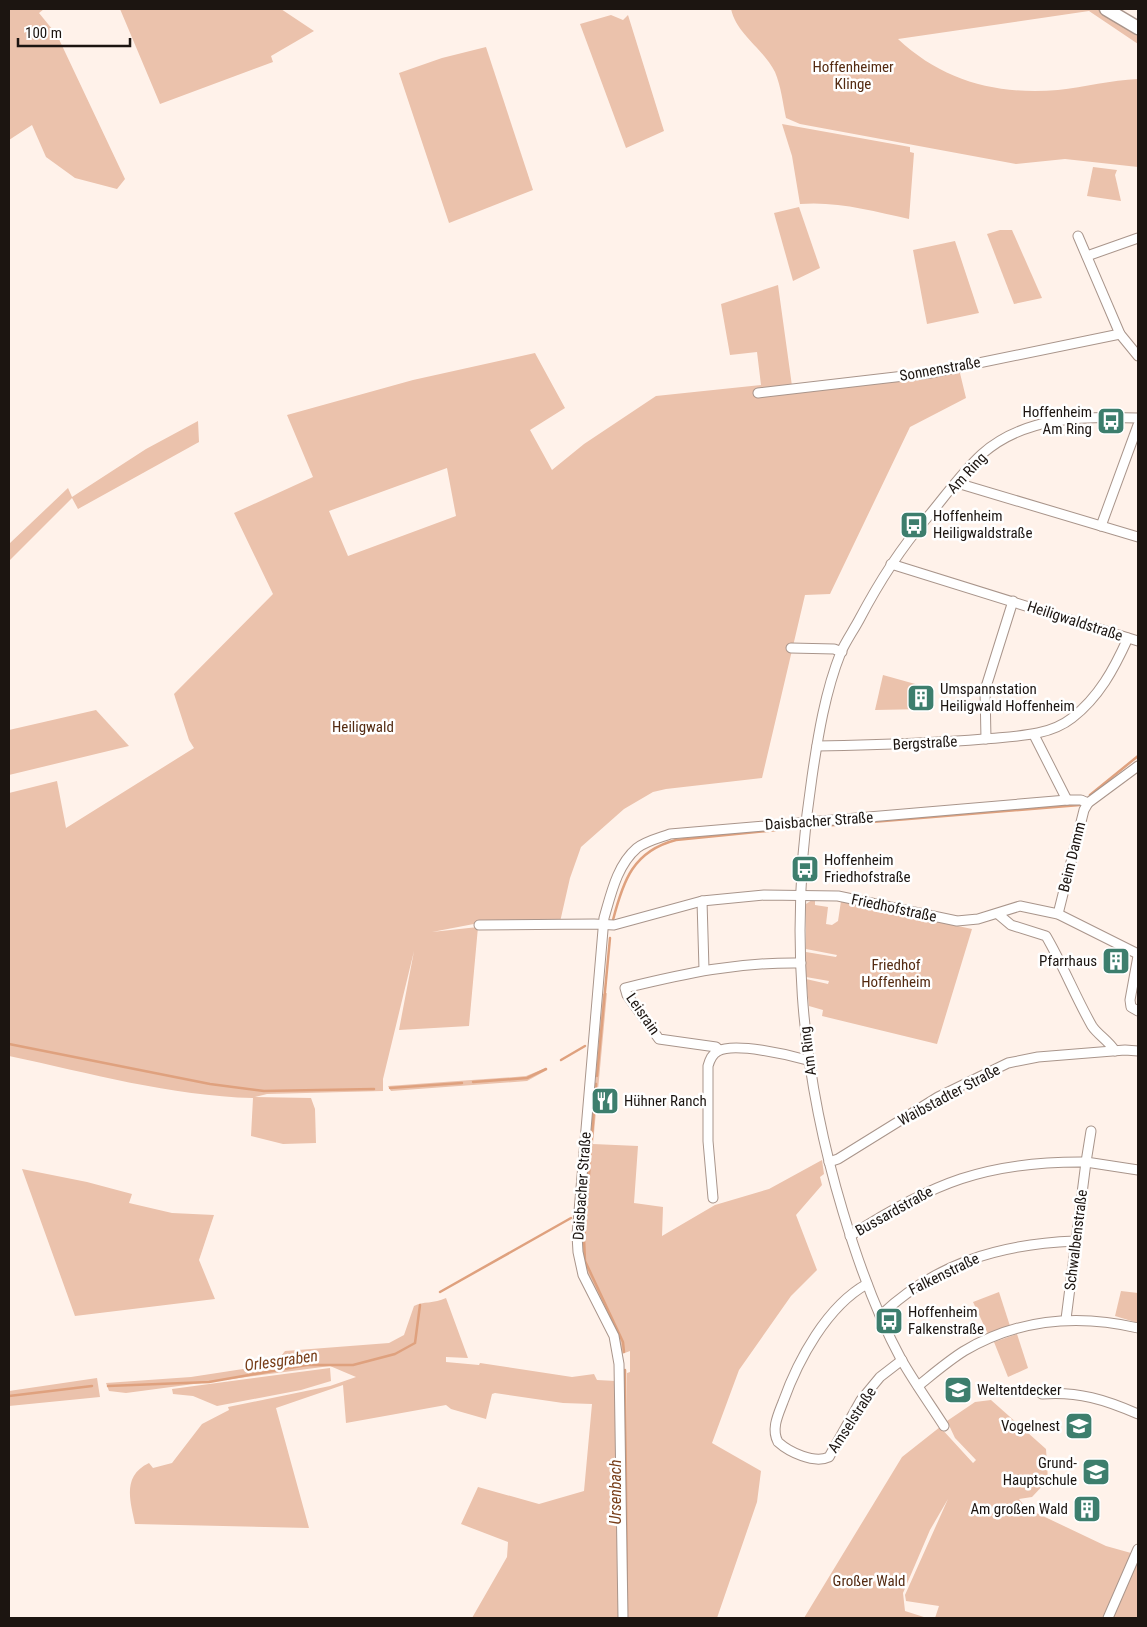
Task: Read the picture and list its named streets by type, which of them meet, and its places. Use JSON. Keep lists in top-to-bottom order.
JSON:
{
  "streets": {
    "street": [
      "Sonnenstraße",
      "Am Ring",
      "Heiligwaldstraße",
      "Bergstraße",
      "Daisbacher Straße",
      "Beim Damm",
      "Friedhofstraße",
      "Leisrain",
      "Waibstadter Straße",
      "Bussardstraße",
      "Schwalbenstraße",
      "Falkenstraße",
      "Amselstraße"
    ]
  },
  "crossings": [
    ["Am Ring", "Heiligwaldstraße"],
    ["Am Ring", "Bergstraße"],
    ["Am Ring", "Daisbacher Straße"],
    ["Am Ring", "Friedhofstraße"],
    ["Am Ring", "Leisrain"],
    ["Am Ring", "Waibstadter Straße"],
    ["Am Ring", "Bussardstraße"],
    ["Am Ring", "Falkenstraße"],
    ["Am Ring", "Amselstraße"],
    ["Heiligwaldstraße", "Bergstraße"],
    ["Daisbacher Straße", "Beim Damm"],
    ["Daisbacher Straße", "Friedhofstraße"],
    ["Beim Damm", "Friedhofstraße"],
    ["Bussardstraße", "Schwalbenstraße"],
    ["Schwalbenstraße", "Falkenstraße"]
  ],
  "water": ["Orlesgraben", "Ursenbach"],
  "parks": [
    "Hoffenheimer Klinge",
    "Heiligwald",
    "Friedhof Hoffenheim",
    "Großer Wald"
  ],
  "places": {
    "bus stop": [
      "Hoffenheim Am Ring",
      "Hoffenheim Heiligwaldstraße",
      "Hoffenheim Friedhofstraße",
      "Hoffenheim Falkenstraße"
    ],
    "building": ["Umspannstation Heiligwald Hoffenheim", "Pfarrhaus", "Am großen Wald"],
    "restaurant": ["Hühner Ranch"],
    "school or university": ["Weltentdecker", "Vogelnest", "Grund- Hauptschule"]
  },
  "scale_bar": "100 m"
}
